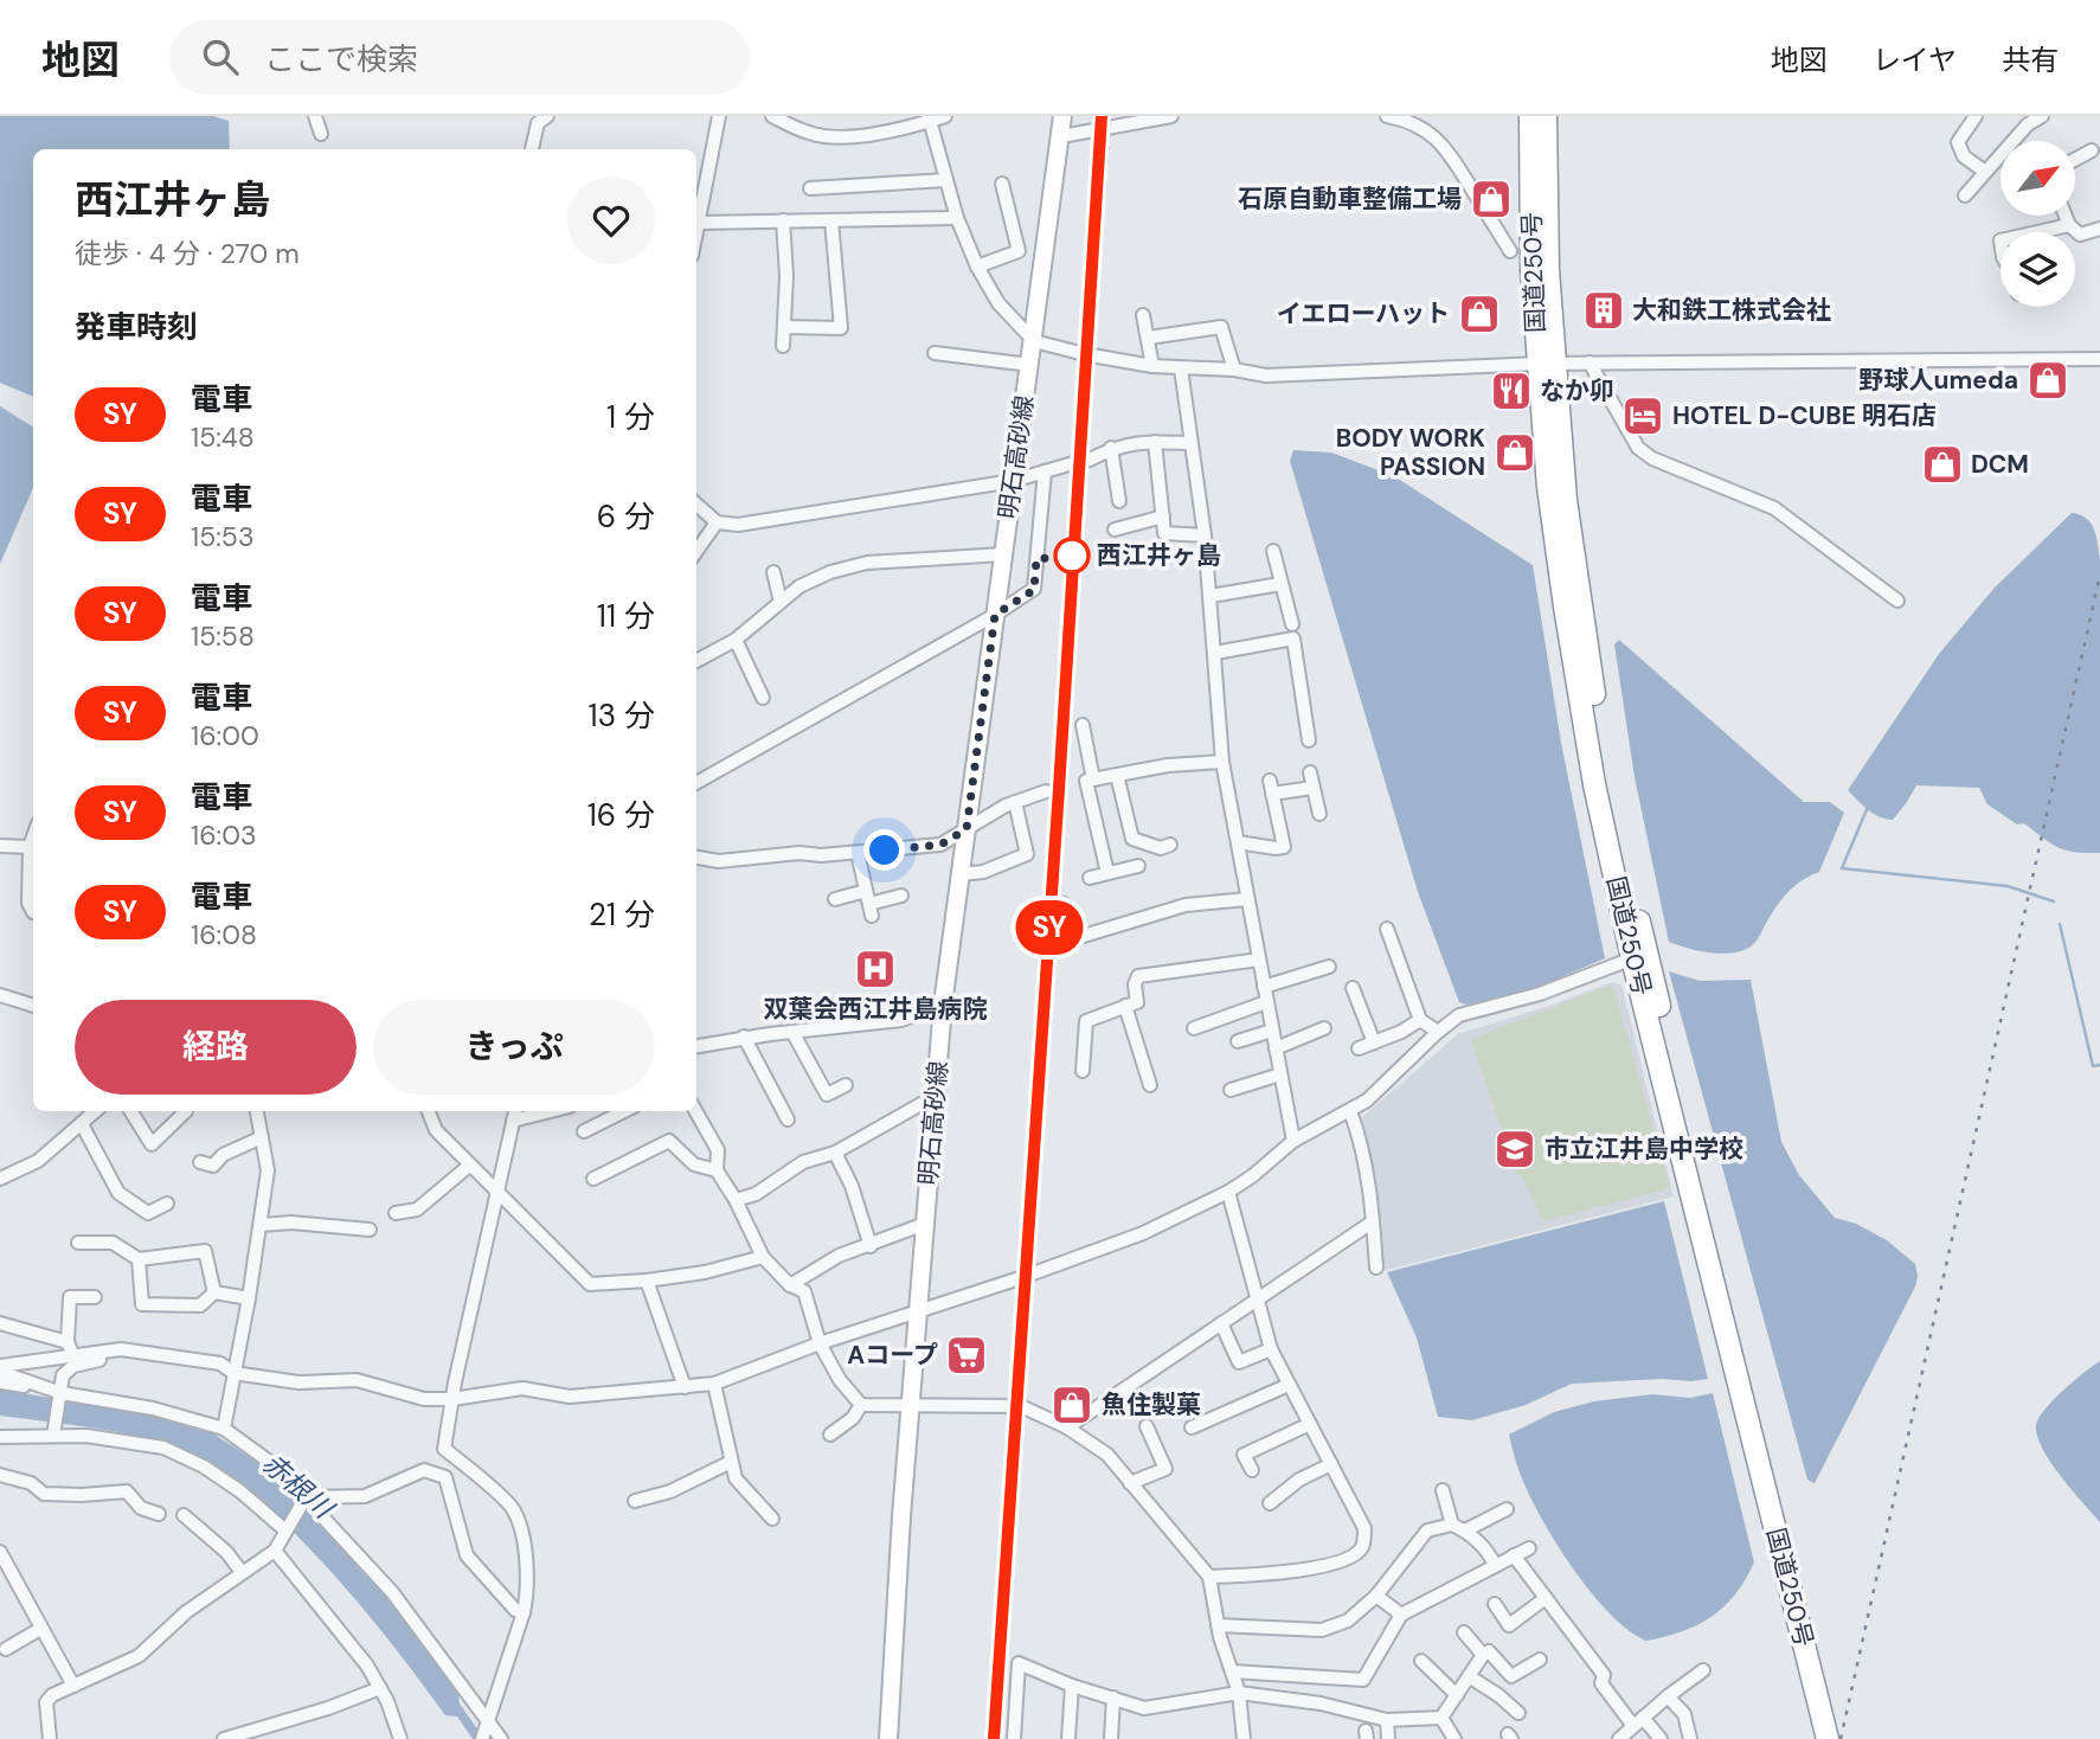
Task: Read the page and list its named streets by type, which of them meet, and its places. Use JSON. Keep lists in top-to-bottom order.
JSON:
{
  "streets": {
    "highway": ["国道250号"],
    "main road": ["明石高砂線"]
  },
  "water": ["赤根川"],
  "places": {
    "shop": [
      "石原自動車整備工場",
      "イエローハット",
      "野球人umeda",
      "BODY WORK PASSION",
      "DCM",
      "魚住製菓"
    ],
    "building": ["大和鉄工株式会社"],
    "restaurant": ["なか卯"],
    "hotel": ["HOTEL D-CUBE 明石店"],
    "other": ["西江井ヶ島"],
    "hospital": ["双葉会西江井島病院"],
    "school or university": ["市立江井島中学校"],
    "supermarket": ["Aコープ"]
  },
  "north": "top right",
  "page": {
    "header": "地図",
    "search": "ここで検索",
    "nav": ["地図", "レイヤ", "共有"],
    "on_map": "SY",
    "heading": [
      ["西江井ヶ島", "徒歩 · 4 分 · 270 m"],
      "発車時刻"
    ],
    "list": [
      {
        "mark": "SY",
        "name": "電車",
        "note": "15:48",
        "value": "1 分"
      },
      {
        "mark": "SY",
        "name": "電車",
        "note": "15:53",
        "value": "6 分"
      },
      {
        "mark": "SY",
        "name": "電車",
        "note": "15:58",
        "value": "11 分"
      },
      {
        "mark": "SY",
        "name": "電車",
        "note": "16:00",
        "value": "13 分"
      },
      {
        "mark": "SY",
        "name": "電車",
        "note": "16:03",
        "value": "16 分"
      },
      {
        "mark": "SY",
        "name": "電車",
        "note": "16:08",
        "value": "21 分"
      }
    ],
    "buttons": ["経路", "きっぷ"]
  }
}
